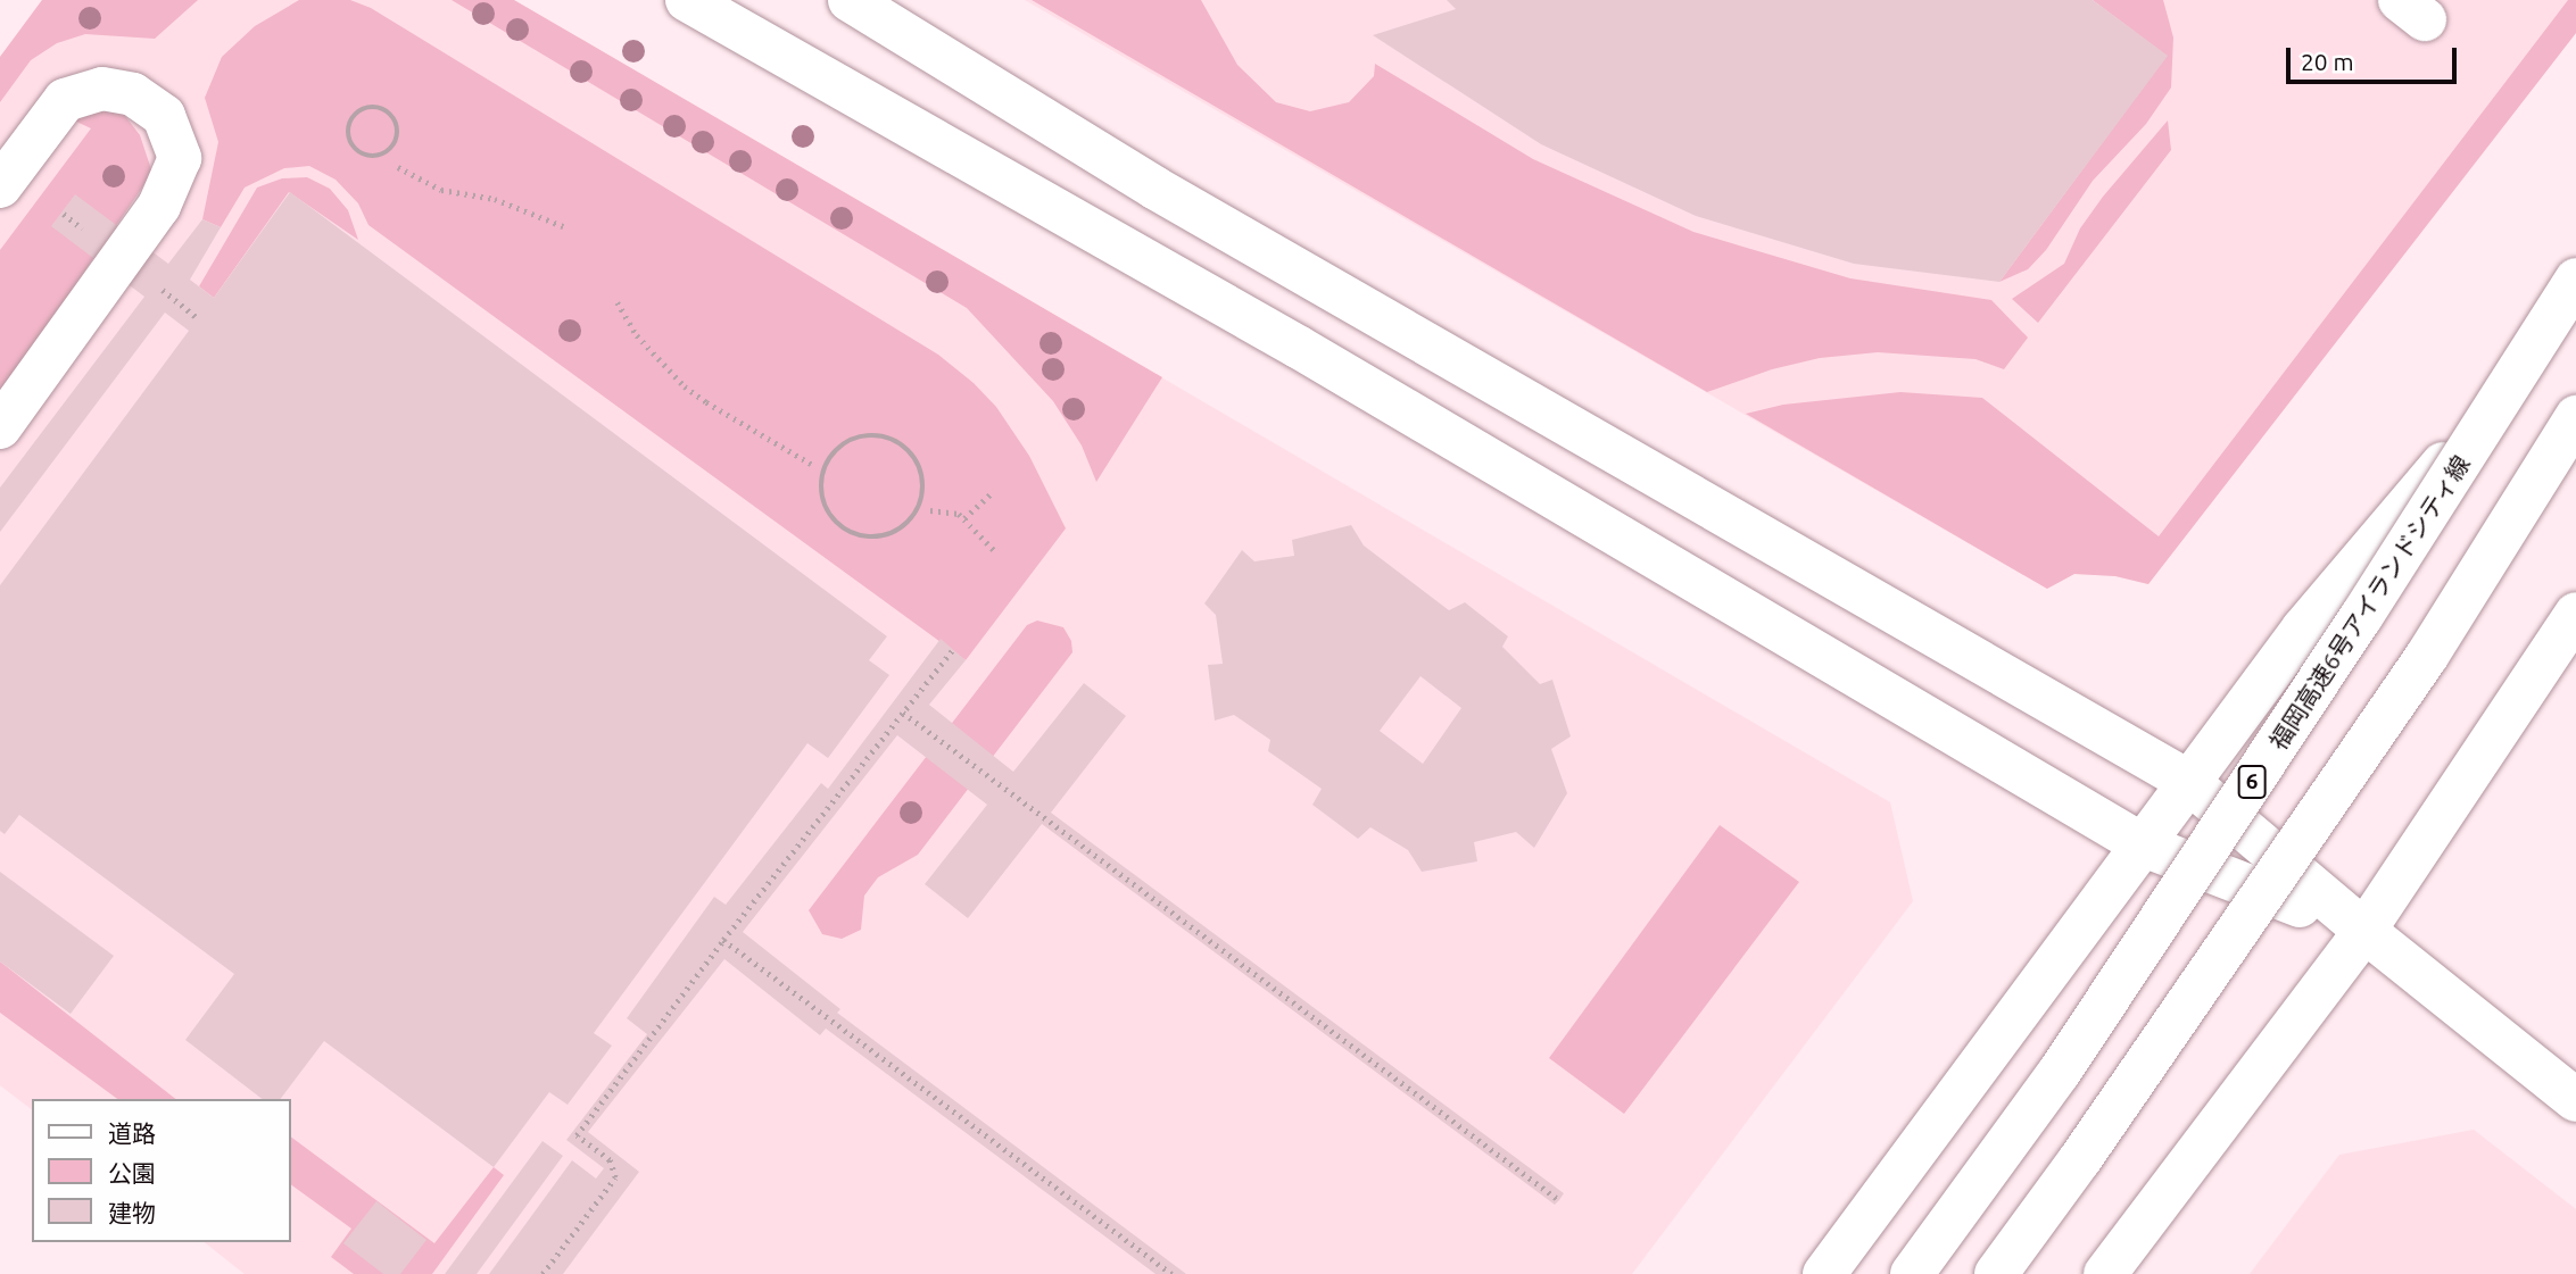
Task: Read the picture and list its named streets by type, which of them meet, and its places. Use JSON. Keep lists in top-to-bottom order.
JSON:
{
  "streets": {
    "main road": ["福岡高速6号アイランドシティ線", "6"]
  },
  "legend": ["道路", "公園", "建物"],
  "scale_bar": "20 m"
}
